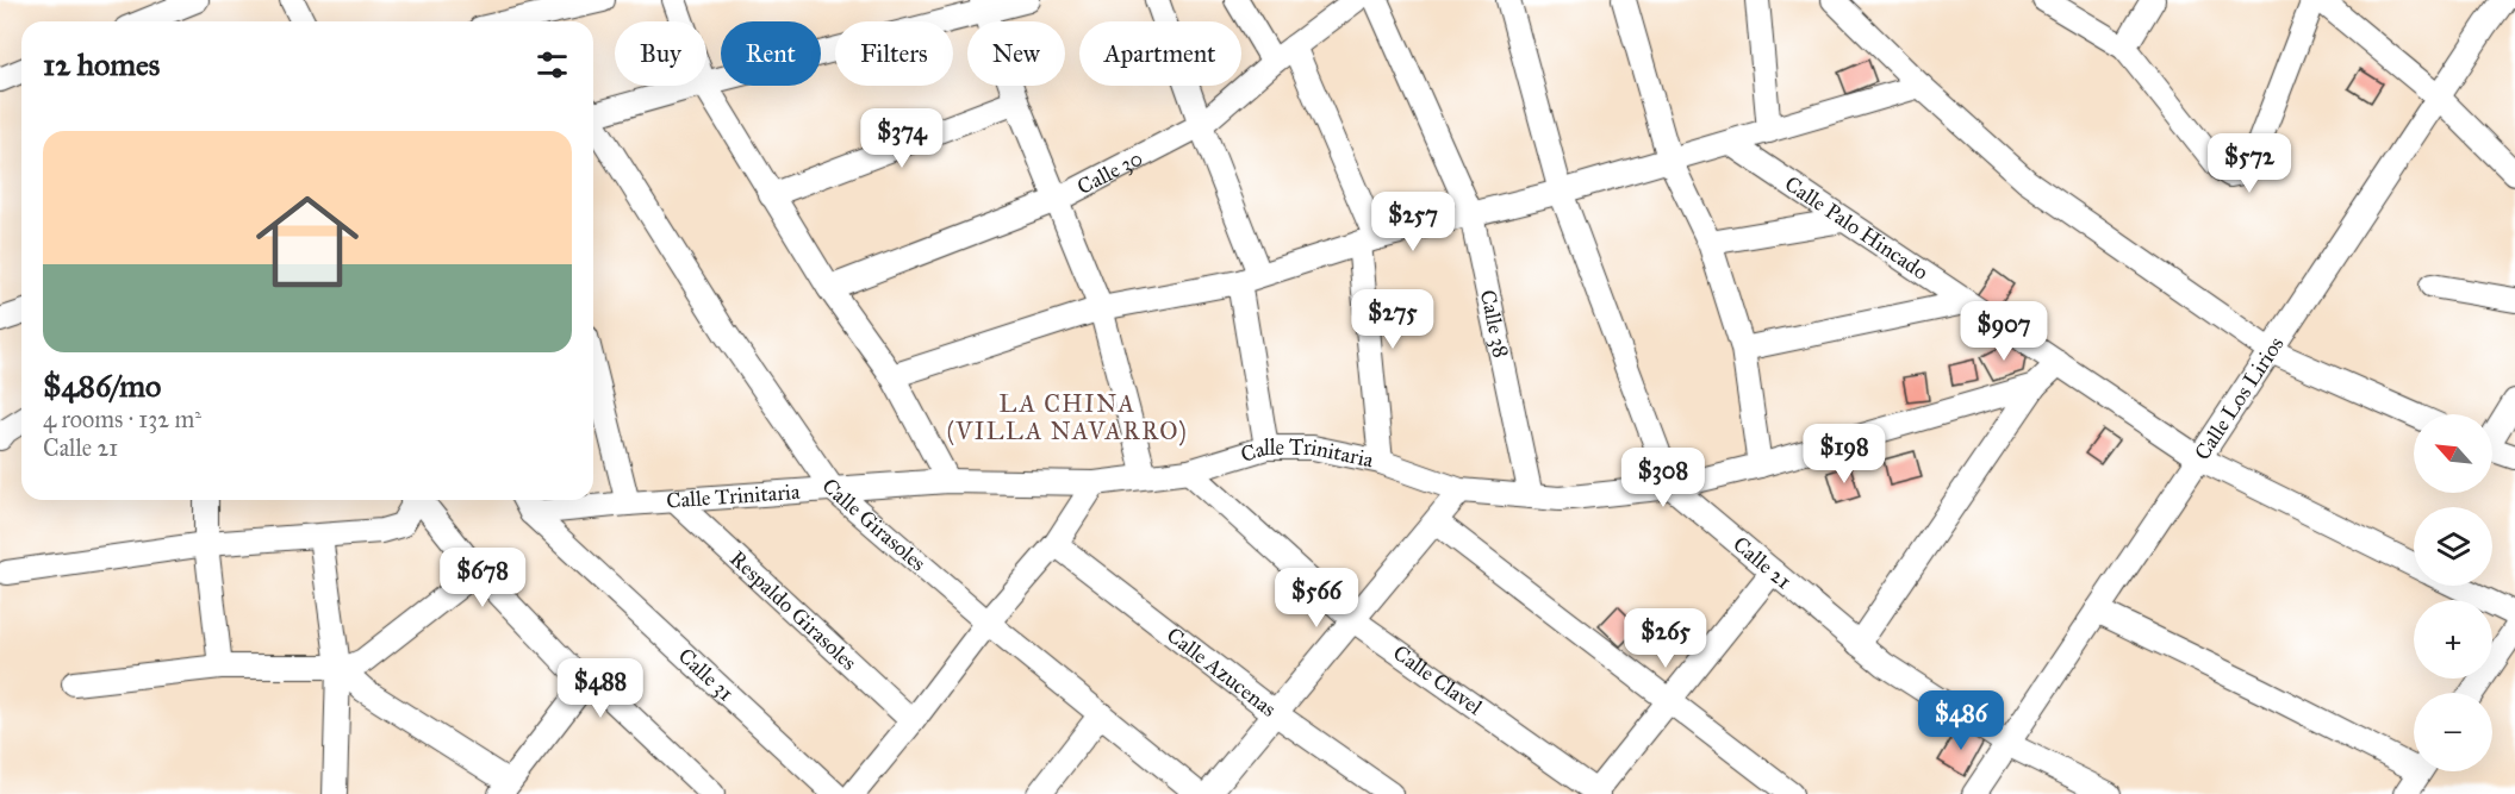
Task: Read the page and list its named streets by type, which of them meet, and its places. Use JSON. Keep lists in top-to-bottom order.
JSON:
{
  "streets": {
    "street": [
      "Calle 30",
      "Calle Palo Hincado",
      "Calle 38",
      "Calle Los Lirios",
      "Calle Trinitaria",
      "Calle Girasoles",
      "Calle 21",
      "Respaldo Girasoles",
      "Calle Azucenas",
      "Calle 31",
      "Calle Clavel"
    ]
  },
  "crossings": [
    ["Calle Palo Hincado", "Calle Los Lirios"],
    ["Calle Palo Hincado", "Calle Trinitaria"],
    ["Calle 38", "Calle Trinitaria"],
    ["Calle Los Lirios", "Calle 21"],
    ["Calle Trinitaria", "Calle Girasoles"],
    ["Calle Trinitaria", "Calle 21"],
    ["Calle Trinitaria", "Respaldo Girasoles"],
    ["Calle Trinitaria", "Calle 31"],
    ["Calle Trinitaria", "Calle Clavel"]
  ],
  "districts": ["LA CHINA (VILLA NAVARRO)"],
  "north": "top left",
  "page": {
    "chip": [
      "Buy",
      "Rent",
      "Filters",
      "New",
      "Apartment"
    ],
    "heading": "12 homes",
    "list": [
      {
        "name": "$486/mo",
        "note": "4 rooms · 132 m² · Calle 21"
      }
    ],
    "price": [
      "$374",
      "$572",
      "$257",
      "$275",
      "$907",
      "$198",
      "$308",
      "$678",
      "$566",
      "$265",
      "$488",
      "$486"
    ],
    "map_buttons": ["+", "−"]
  }
}
